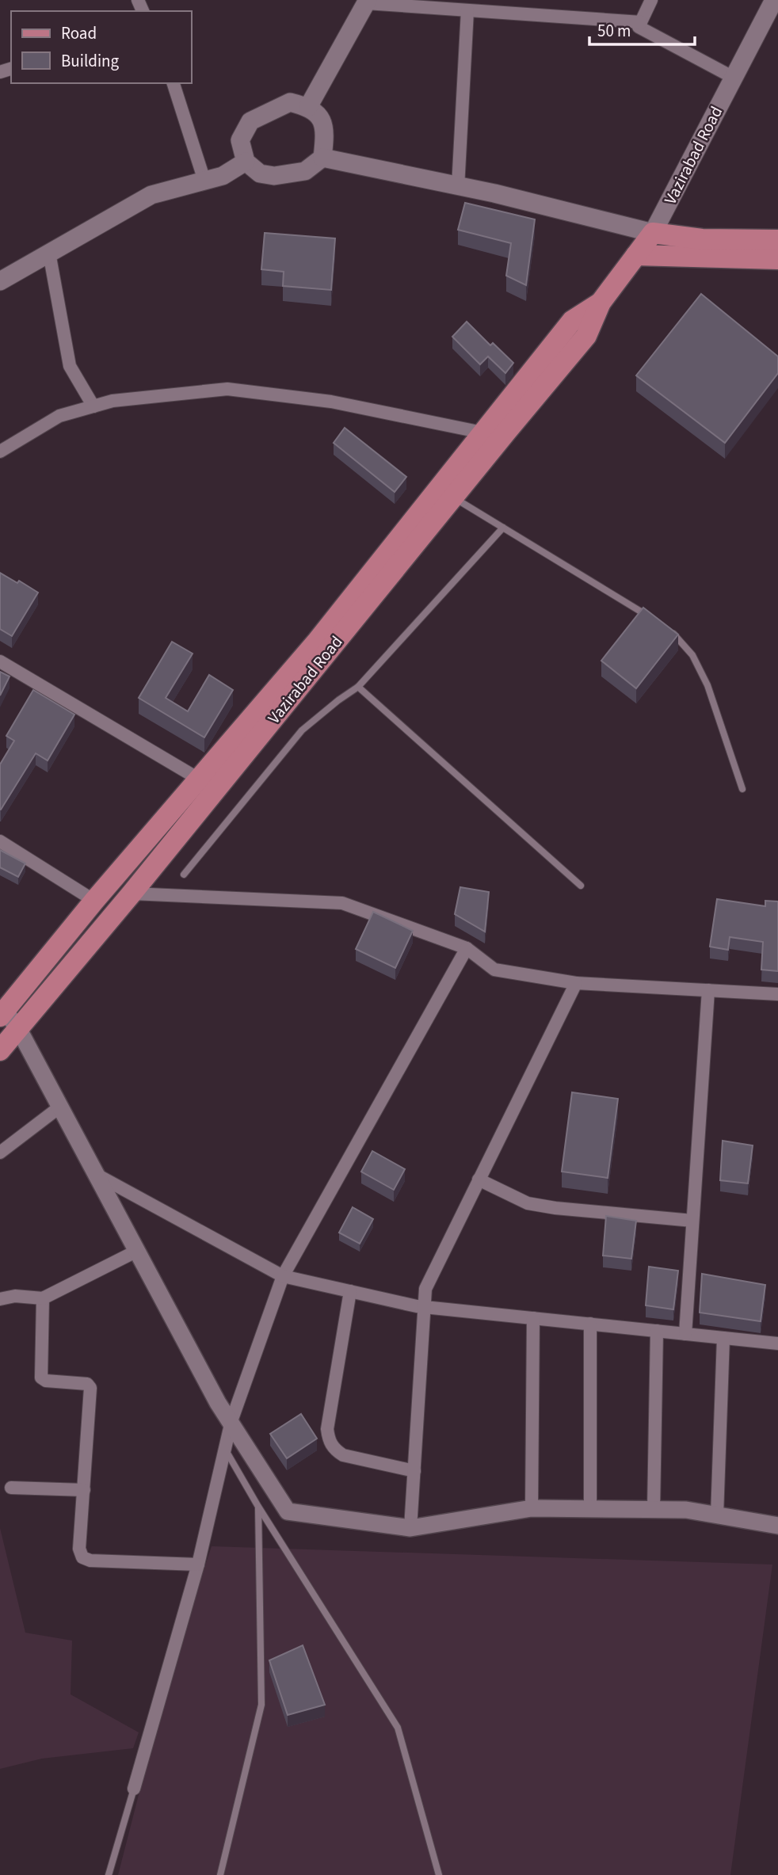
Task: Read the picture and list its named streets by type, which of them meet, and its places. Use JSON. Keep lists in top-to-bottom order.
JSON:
{
  "streets": {
    "main road": ["Vazirabad Road"]
  },
  "legend": ["Road", "Building"],
  "scale_bar": "50 m"
}
